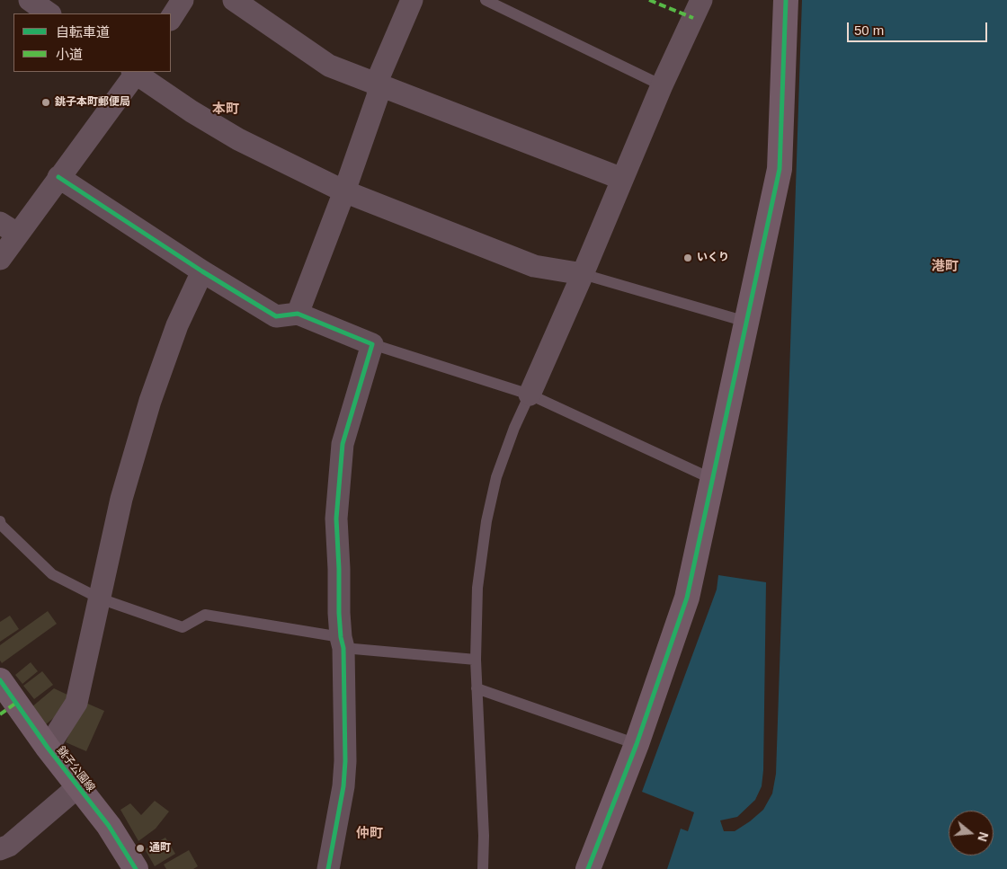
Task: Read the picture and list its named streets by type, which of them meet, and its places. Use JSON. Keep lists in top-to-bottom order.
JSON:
{
  "streets": {
    "street": ["銚子公園線"]
  },
  "districts": ["本町", "港町", "仲町"],
  "places": ["銚子本町郵便局", "いくり", "通町"],
  "legend": ["自転車道", "小道"],
  "scale_bar": "50 m",
  "north": "right"
}
